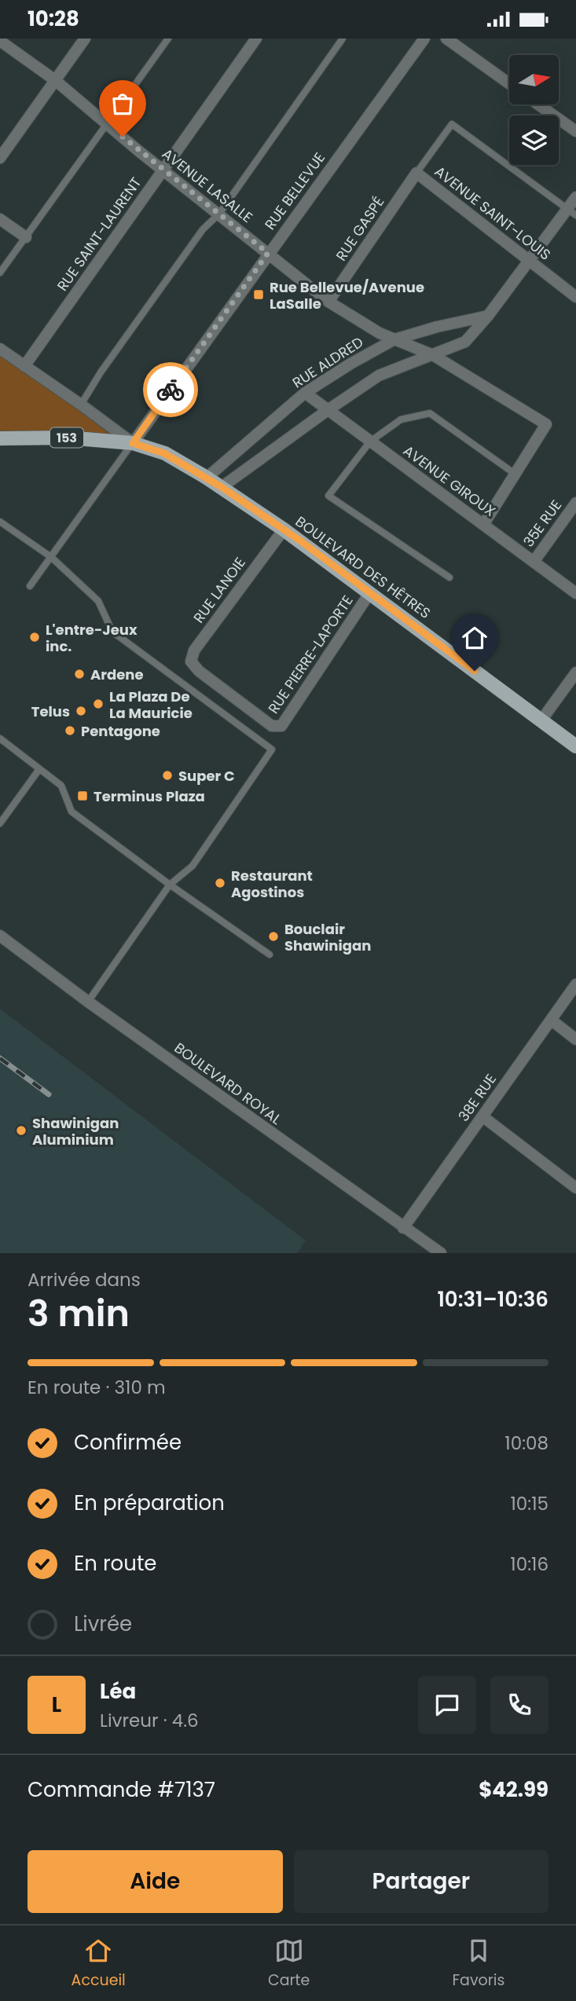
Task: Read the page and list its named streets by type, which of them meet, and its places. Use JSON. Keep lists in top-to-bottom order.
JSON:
{
  "streets": {
    "main road": ["153", "BOULEVARD DES HÊTRES"],
    "street": [
      "AVENUE LASALLE",
      "RUE BELLEVUE",
      "AVENUE SAINT-LOUIS",
      "RUE GASPÉ",
      "RUE SAINT-LAURENT",
      "RUE ALDRED",
      "AVENUE GIROUX",
      "35E RUE",
      "RUE LANOIE",
      "RUE PIERRE-LAPORTE",
      "BOULEVARD ROYAL",
      "38E RUE"
    ]
  },
  "crossings": [
    ["AVENUE LASALLE", "RUE BELLEVUE"],
    ["AVENUE LASALLE", "RUE GASPÉ"],
    ["AVENUE LASALLE", "RUE SAINT-LAURENT"],
    ["AVENUE LASALLE", "RUE ALDRED"],
    ["RUE BELLEVUE", "153"],
    ["AVENUE SAINT-LOUIS", "RUE GASPÉ"],
    ["RUE ALDRED", "153"],
    ["RUE ALDRED", "AVENUE GIROUX"],
    ["RUE ALDRED", "BOULEVARD DES HÊTRES"],
    ["153", "BOULEVARD DES HÊTRES"],
    ["AVENUE GIROUX", "35E RUE"],
    ["BOULEVARD DES HÊTRES", "RUE LANOIE"],
    ["BOULEVARD DES HÊTRES", "RUE PIERRE-LAPORTE"],
    ["RUE LANOIE", "RUE PIERRE-LAPORTE"],
    ["BOULEVARD ROYAL", "38E RUE"]
  ],
  "places": {
    "transit": ["Rue Bellevue/Avenue LaSalle", "Terminus Plaza"],
    "other": [
      "L'entre-Jeux inc.",
      "Ardene",
      "La Plaza De La Mauricie",
      "Telus",
      "Pentagone",
      "Super C",
      "Restaurant Agostinos",
      "Bouclair Shawinigan",
      "Shawinigan Aluminium"
    ]
  },
  "north": "right",
  "page": {
    "status": "10:28",
    "heading": ["3 min", "Arrivée dans", "10:31–10:36"],
    "panel": [
      "Léa",
      "Livreur · 4.6",
      "Commande #7137",
      "$42.99"
    ],
    "bar": "En route · 310 m",
    "list": [
      ["Confirmée", "10:08"],
      ["En préparation", "10:15"],
      ["En route", "10:16"],
      "Livrée"
    ],
    "round": "L",
    "buttons": ["Aide", "Partager"],
    "tabs": ["Accueil", "Carte", "Favoris"]
  }
}
